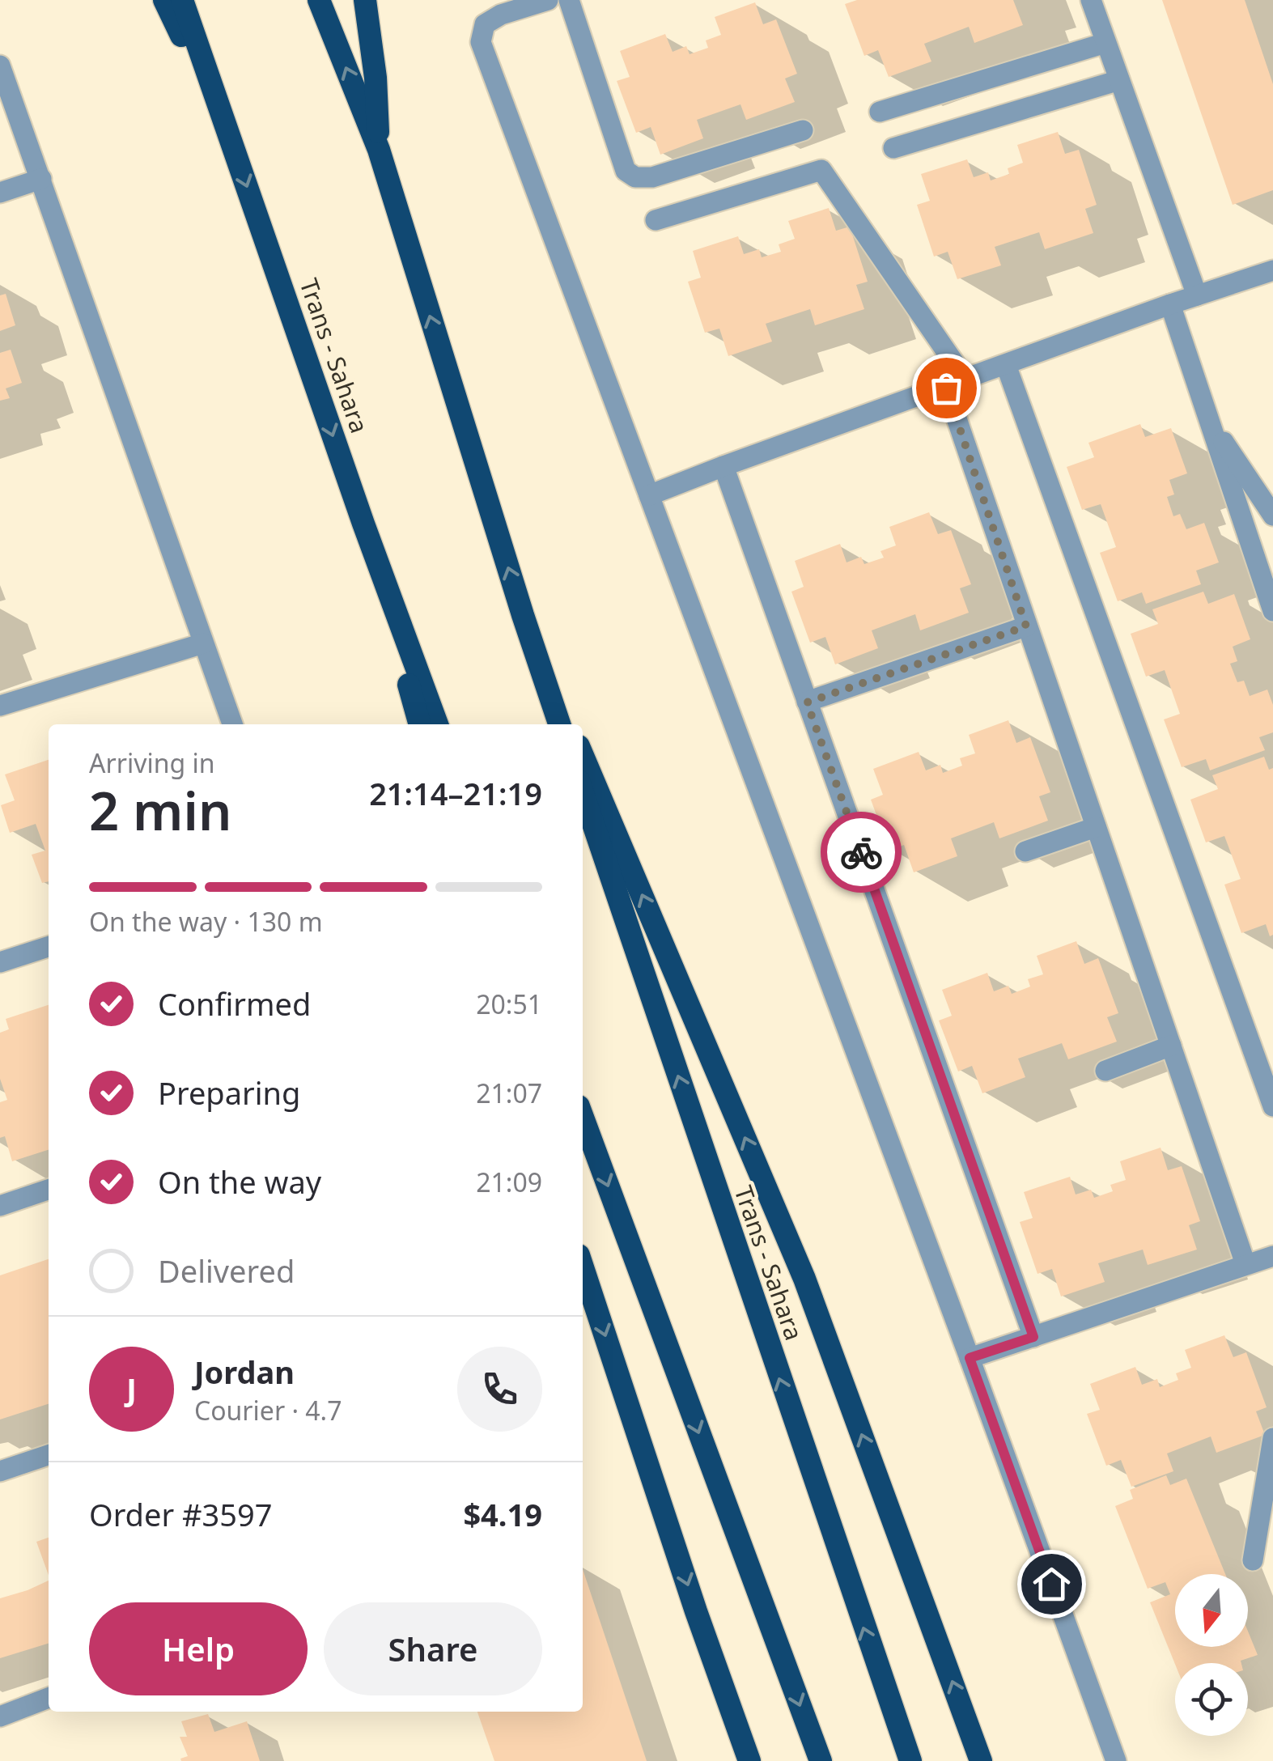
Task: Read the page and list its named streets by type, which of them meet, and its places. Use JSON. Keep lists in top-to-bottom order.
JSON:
{
  "streets": {
    "highway": ["Trans - Sahara"]
  },
  "north": "bottom",
  "page": {
    "heading": ["2 min", "Arriving in", "21:14–21:19"],
    "panel": [
      "Jordan",
      "Courier · 4.7",
      "Order #3597",
      "$4.19"
    ],
    "bar": "On the way · 130 m",
    "list": [
      ["Confirmed", "20:51"],
      ["Preparing", "21:07"],
      ["On the way", "21:09"],
      "Delivered"
    ],
    "round": "J",
    "buttons": ["Help", "Share"]
  }
}
